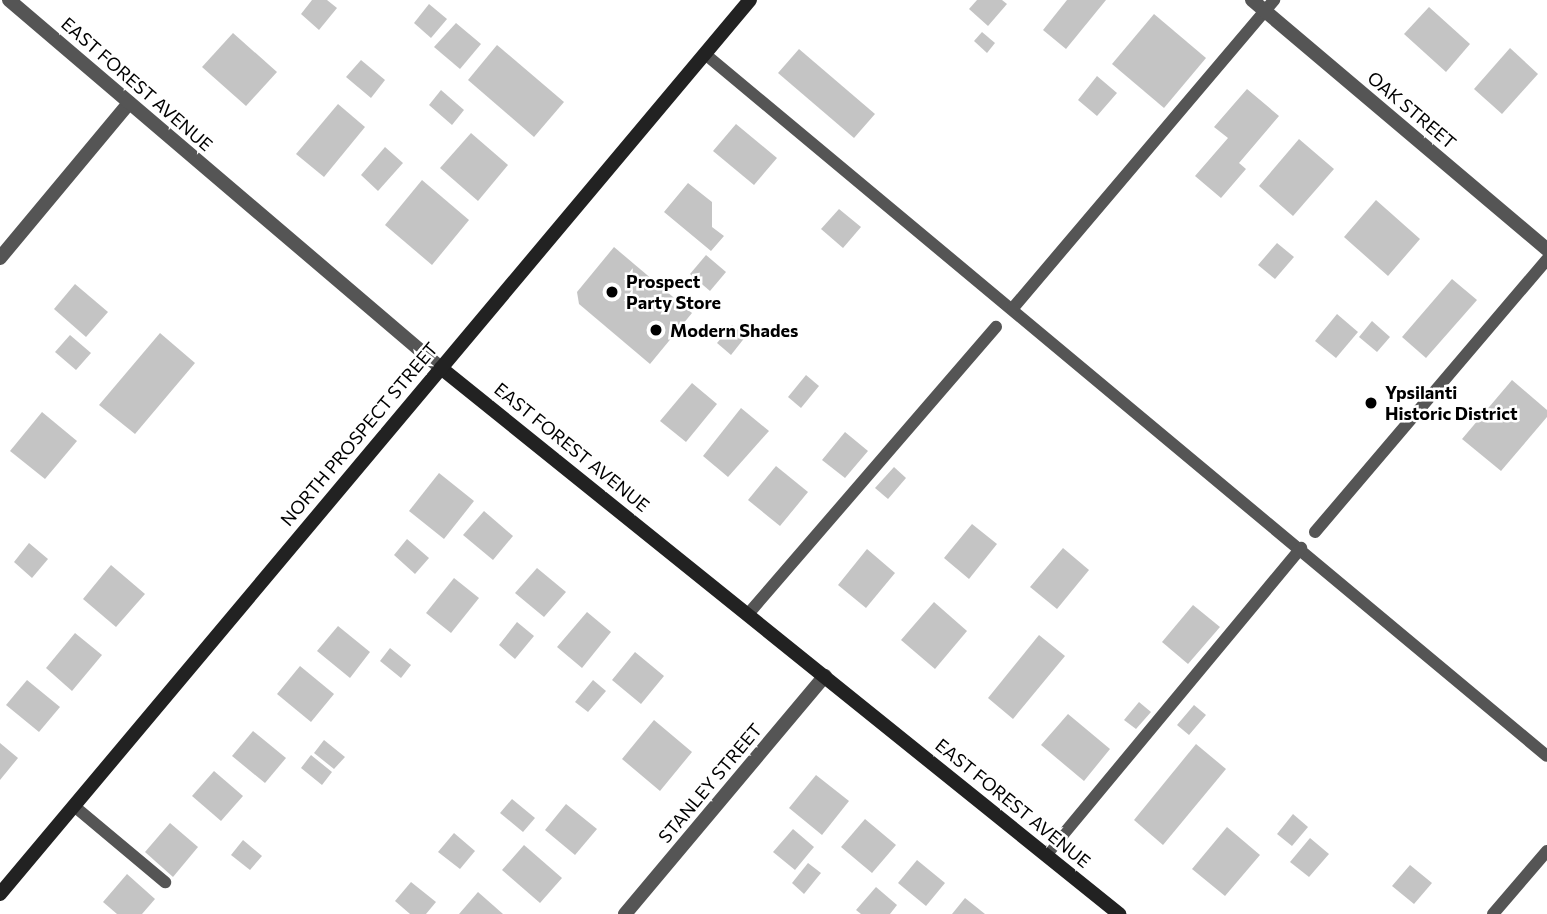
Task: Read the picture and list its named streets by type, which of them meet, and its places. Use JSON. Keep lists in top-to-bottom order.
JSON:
{
  "streets": {
    "main road": ["EAST FOREST AVENUE", "NORTH PROSPECT STREET"],
    "street": ["OAK STREET", "STANLEY STREET"]
  },
  "crossings": [
    ["EAST FOREST AVENUE", "NORTH PROSPECT STREET"],
    ["EAST FOREST AVENUE", "STANLEY STREET"]
  ],
  "places": ["Prospect Party Store", "Modern Shades", "Ypsilanti Historic District"]
}
